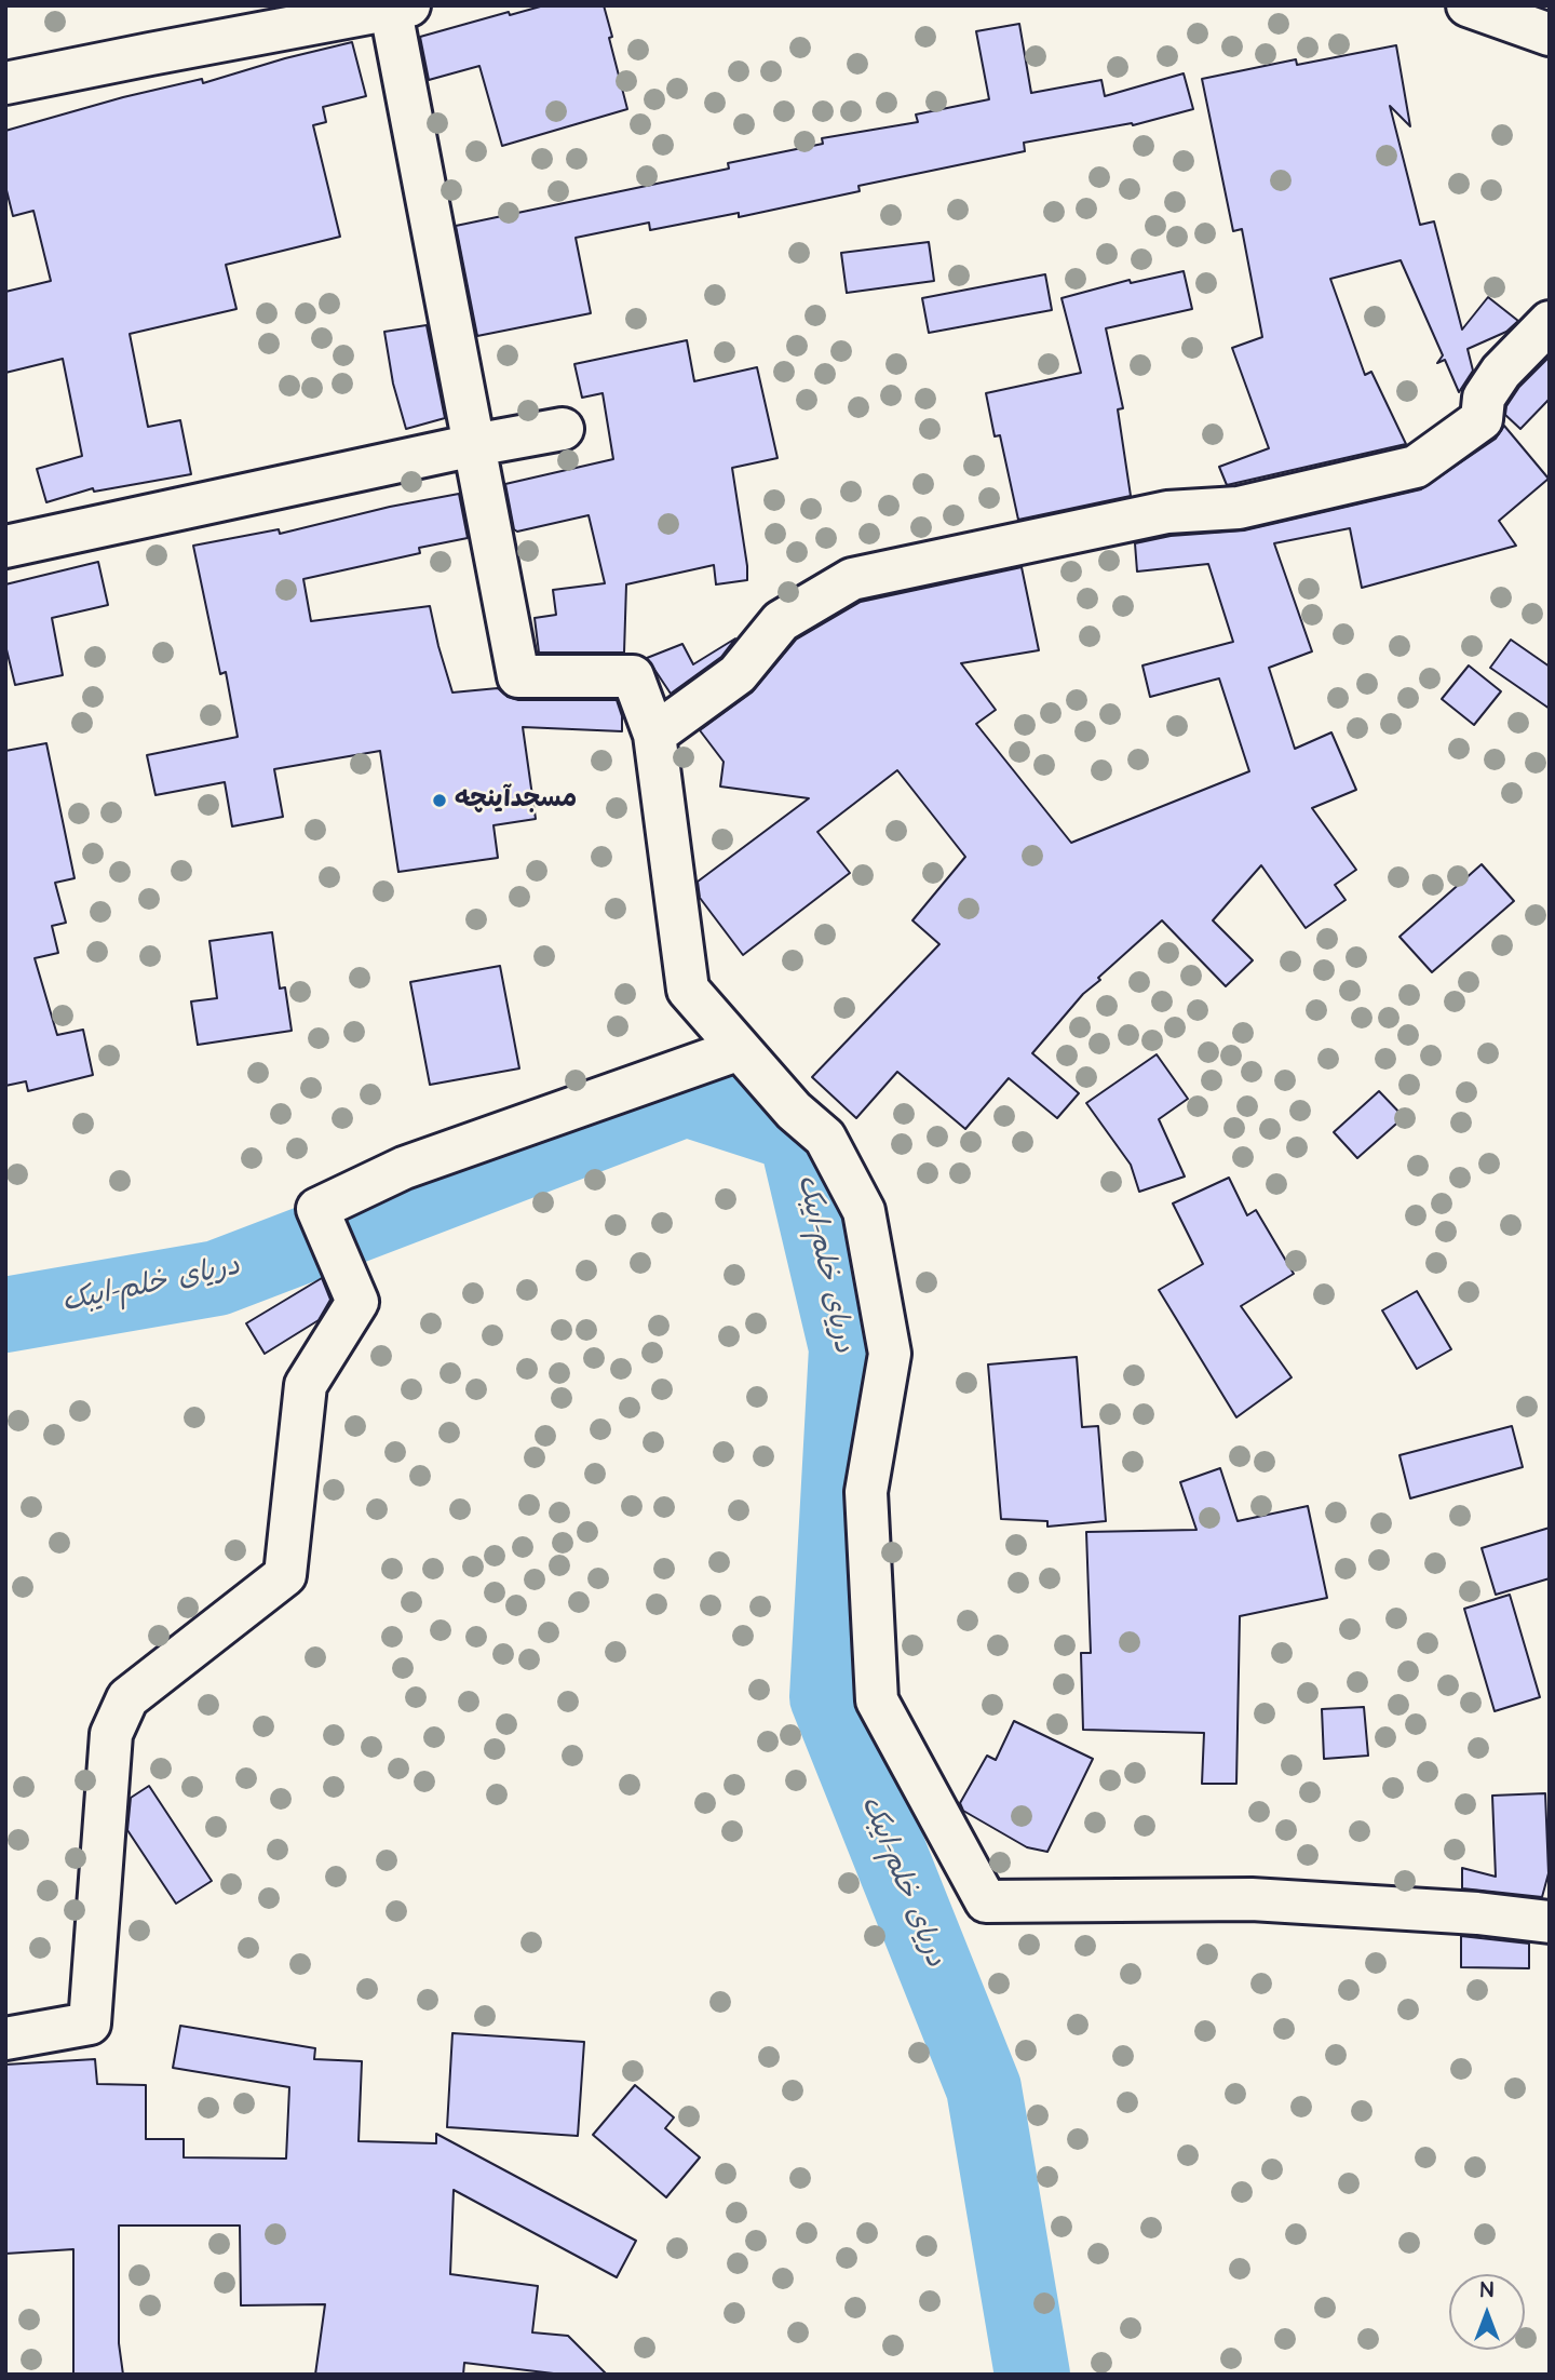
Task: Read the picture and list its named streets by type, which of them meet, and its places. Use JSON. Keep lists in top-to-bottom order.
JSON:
{
  "water": ["دریای خلم-ایبک"],
  "places": ["مسجدآینچه"],
  "north": "top"
}
